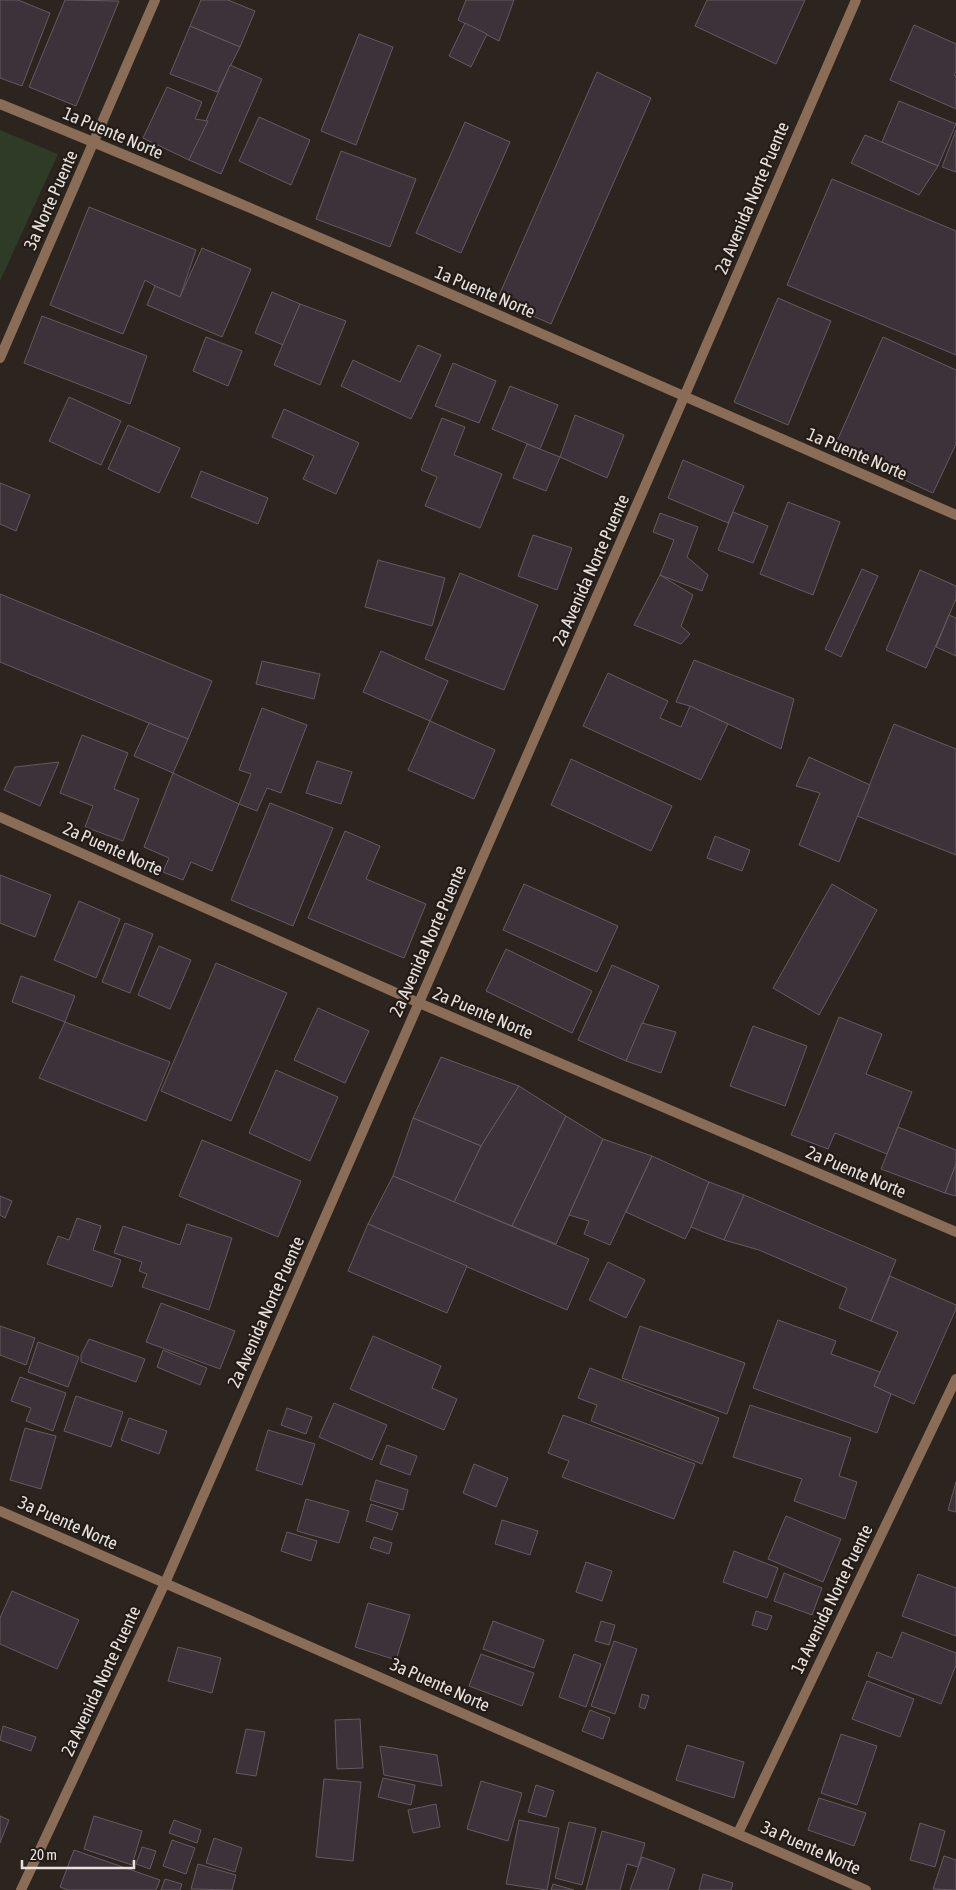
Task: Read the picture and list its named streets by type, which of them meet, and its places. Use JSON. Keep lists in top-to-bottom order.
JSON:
{
  "streets": {
    "street": [
      "1a Puente Norte",
      "2a Avenida Norte Puente",
      "3a Norte Puente",
      "2a Puente Norte",
      "3a Puente Norte",
      "1a Avenida Norte Puente"
    ]
  },
  "crossings": [
    ["1a Puente Norte", "2a Avenida Norte Puente"],
    ["1a Puente Norte", "3a Norte Puente"],
    ["2a Avenida Norte Puente", "2a Puente Norte"],
    ["2a Avenida Norte Puente", "3a Puente Norte"],
    ["3a Puente Norte", "1a Avenida Norte Puente"]
  ],
  "scale_bar": "20 m"
}
